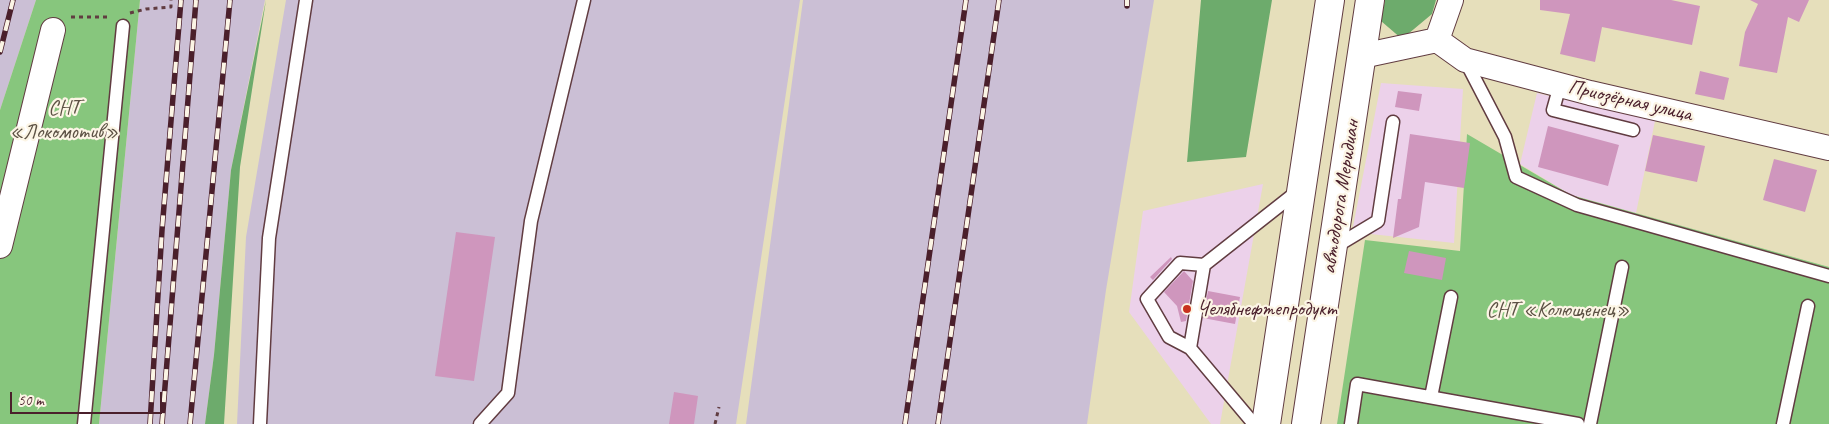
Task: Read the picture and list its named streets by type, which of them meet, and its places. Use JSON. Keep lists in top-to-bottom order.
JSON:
{
  "streets": {
    "main road": ["автодорога Меридиан"],
    "street": ["Приозёрная улица"]
  },
  "parks": ["СНТ «Локомотив»", "СНТ «Колющенец»"],
  "places": ["Челябнефтепродукт"],
  "scale_bar": "50 m"
}
